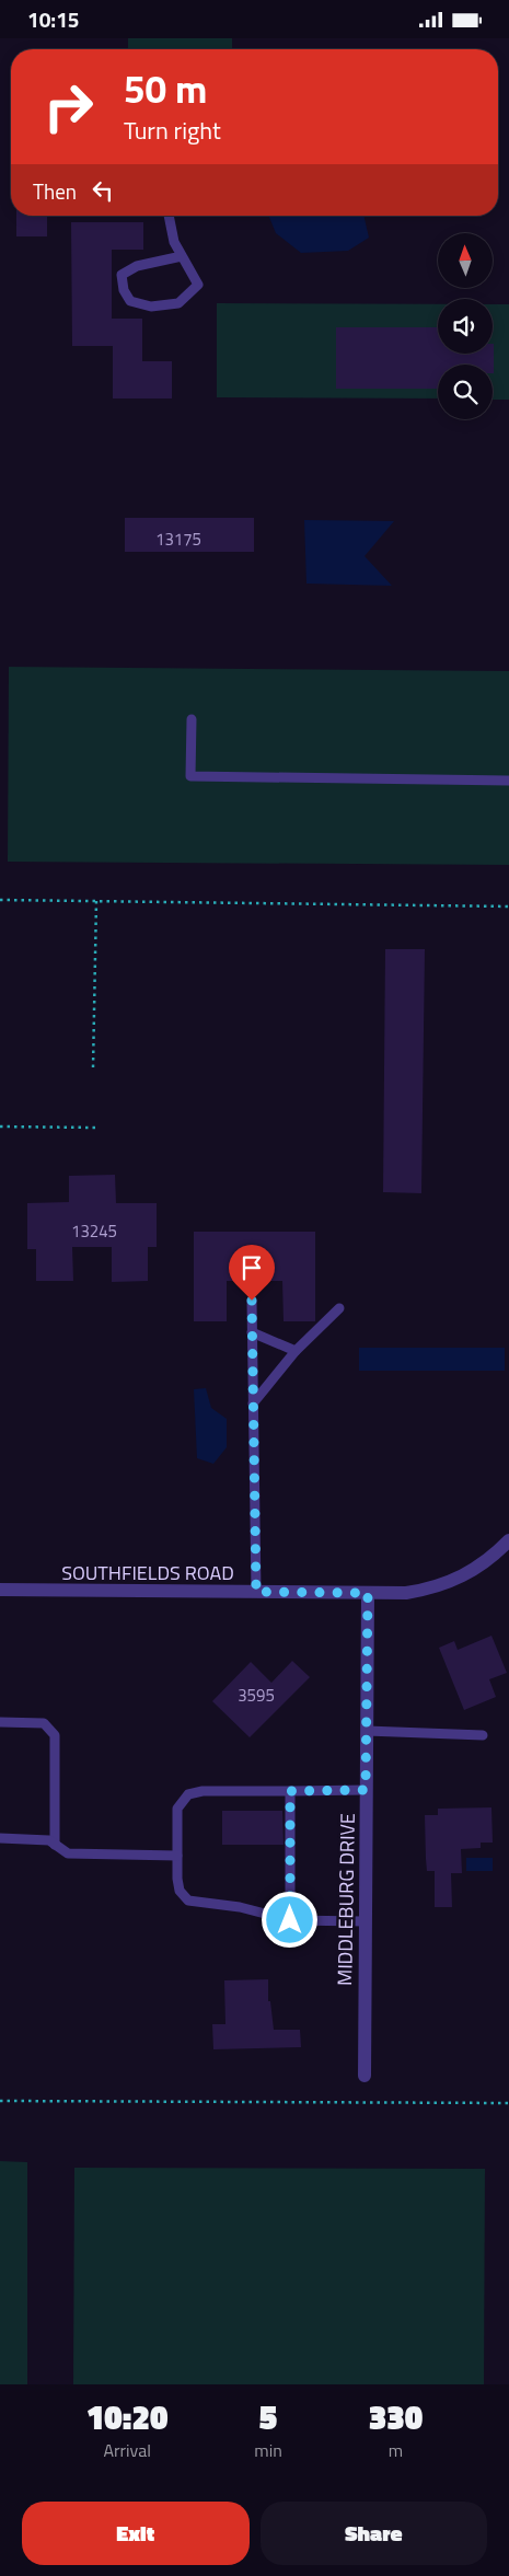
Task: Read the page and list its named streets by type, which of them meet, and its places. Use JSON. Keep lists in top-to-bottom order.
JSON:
{
  "streets": {
    "street": ["SOUTHFIELDS ROAD", "MIDDLEBURG DRIVE"]
  },
  "crossings": [
    ["SOUTHFIELDS ROAD", "MIDDLEBURG DRIVE"]
  ],
  "house_numbers": ["13175", "13245", "3595"],
  "north": "top",
  "page": {
    "status": "10:15",
    "turn": ["50 m", "Turn right"],
    "then": "Then",
    "eta": [
      "10:20",
      "Arrival",
      "5",
      "min",
      "330",
      "m"
    ],
    "buttons": ["Exit", "Share"]
  }
}
